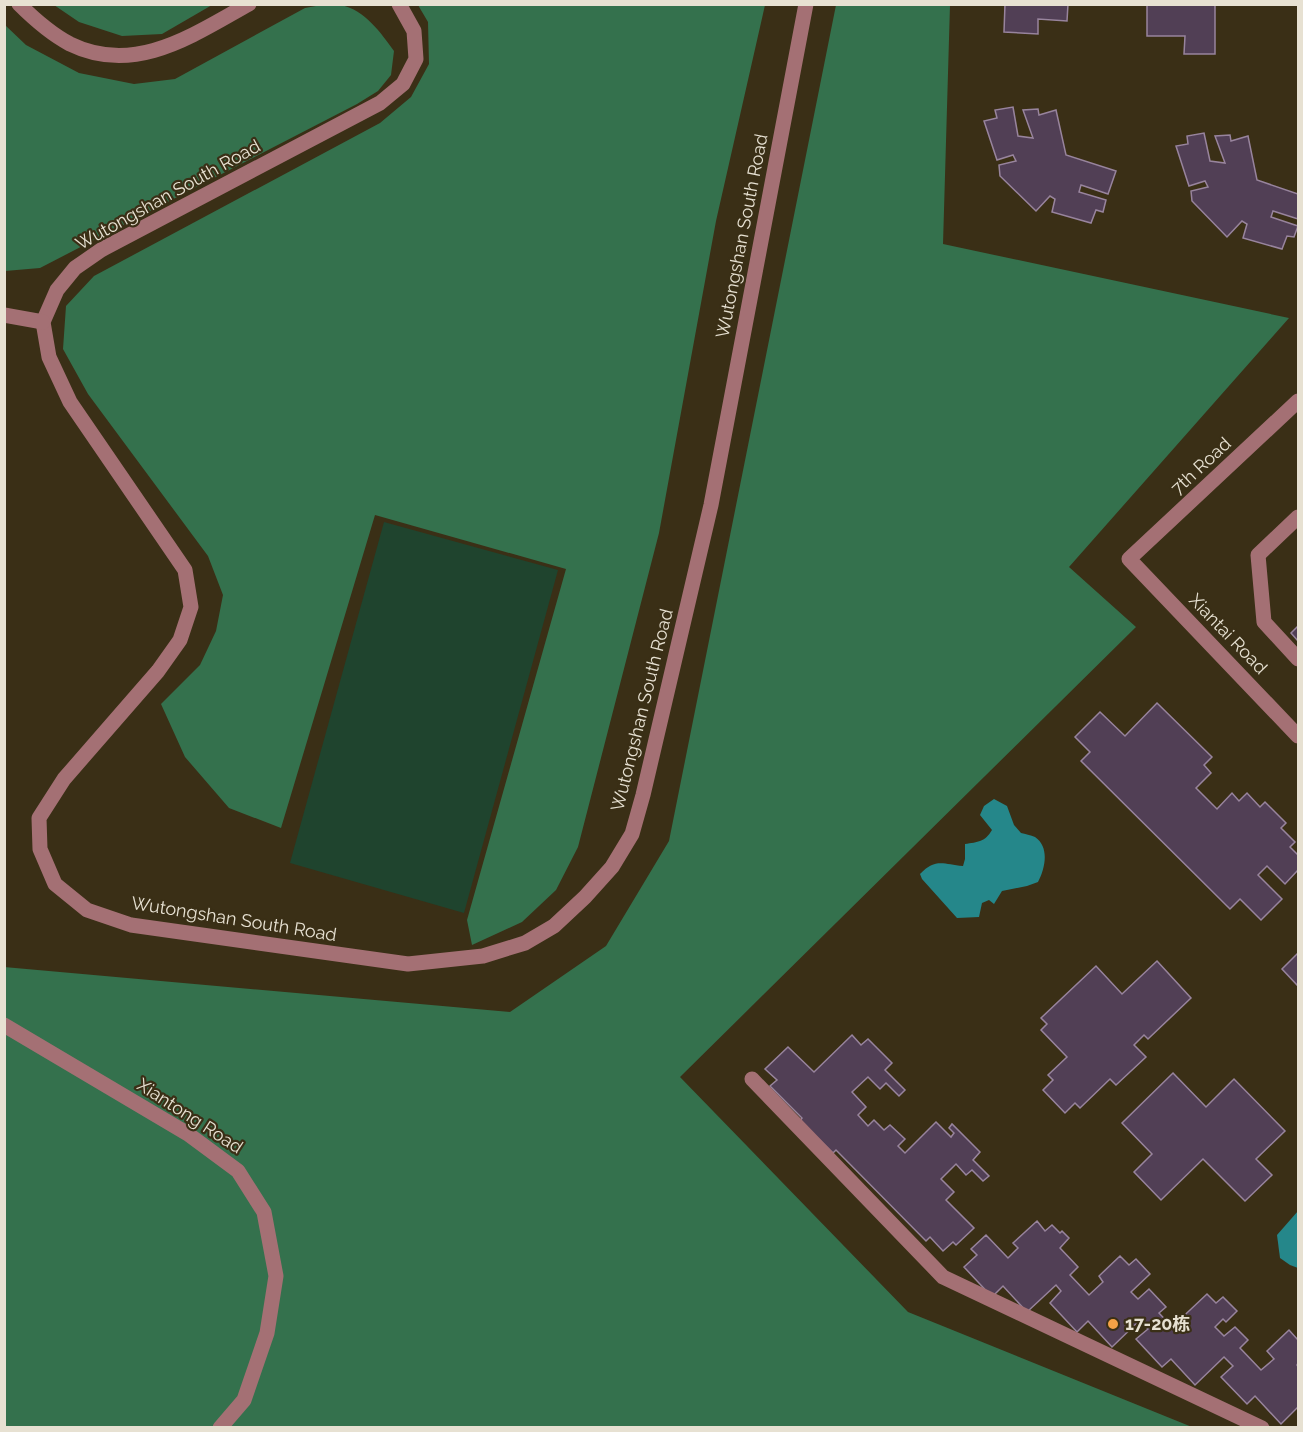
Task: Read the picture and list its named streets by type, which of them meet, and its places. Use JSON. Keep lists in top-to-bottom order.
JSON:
{
  "streets": {
    "street": [
      "Wutongshan South Road",
      "7th Road",
      "Xiantai Road",
      "Xiantong Road"
    ]
  },
  "crossings": [
    ["7th Road", "Xiantai Road"]
  ],
  "places": ["17-20栋"]
}
